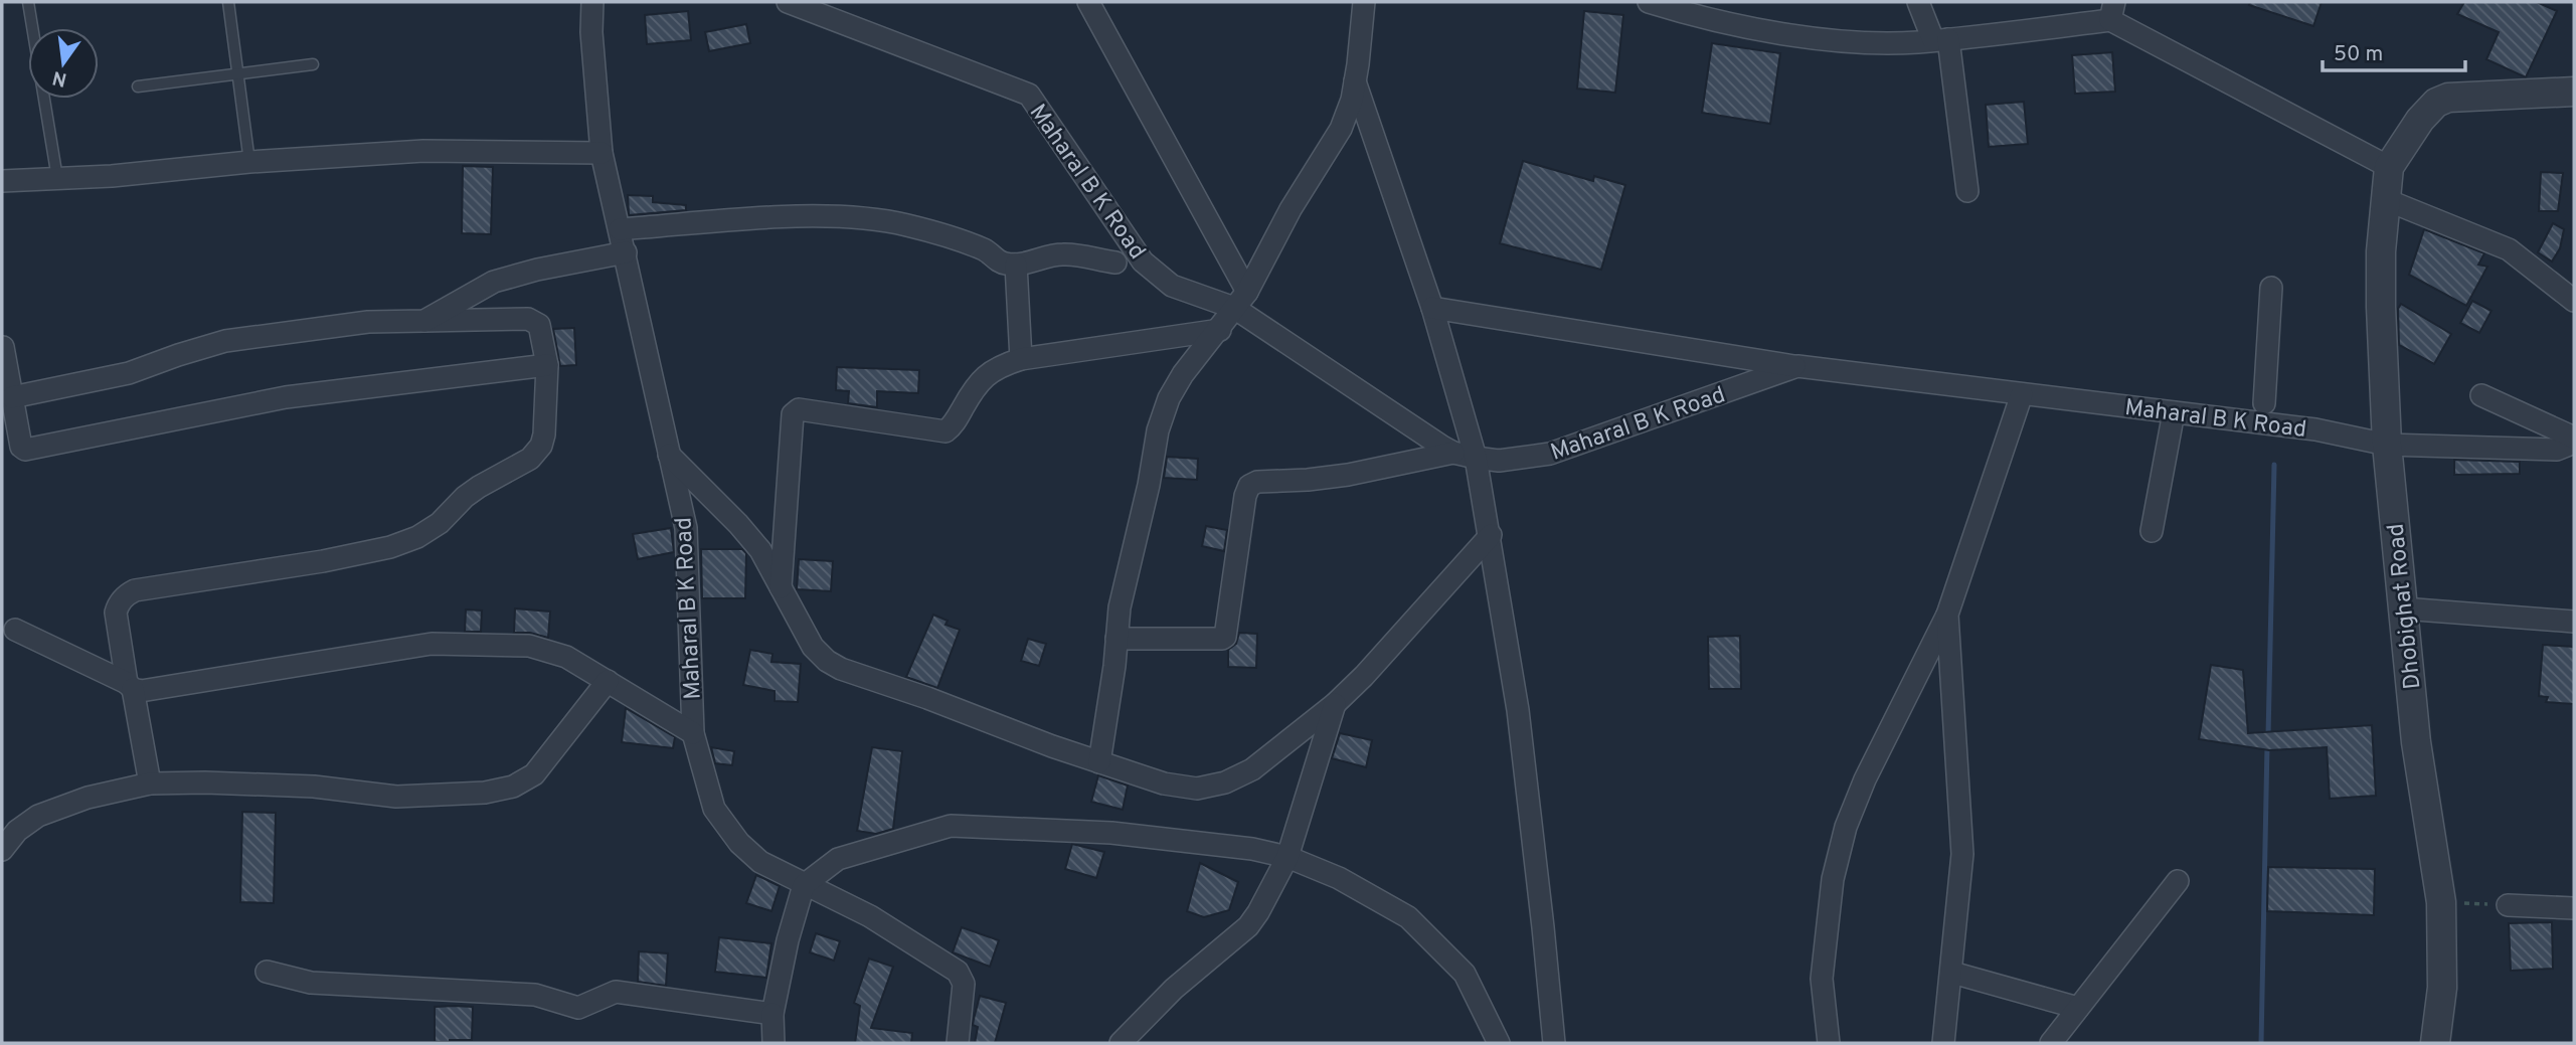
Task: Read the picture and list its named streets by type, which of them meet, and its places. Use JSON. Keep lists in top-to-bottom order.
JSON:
{
  "streets": {
    "street": ["Maharal B K Road", "Dhobighat Road"]
  },
  "crossings": [
    ["Maharal B K Road", "Dhobighat Road"]
  ],
  "scale_bar": "50 m",
  "north": "bottom"
}
